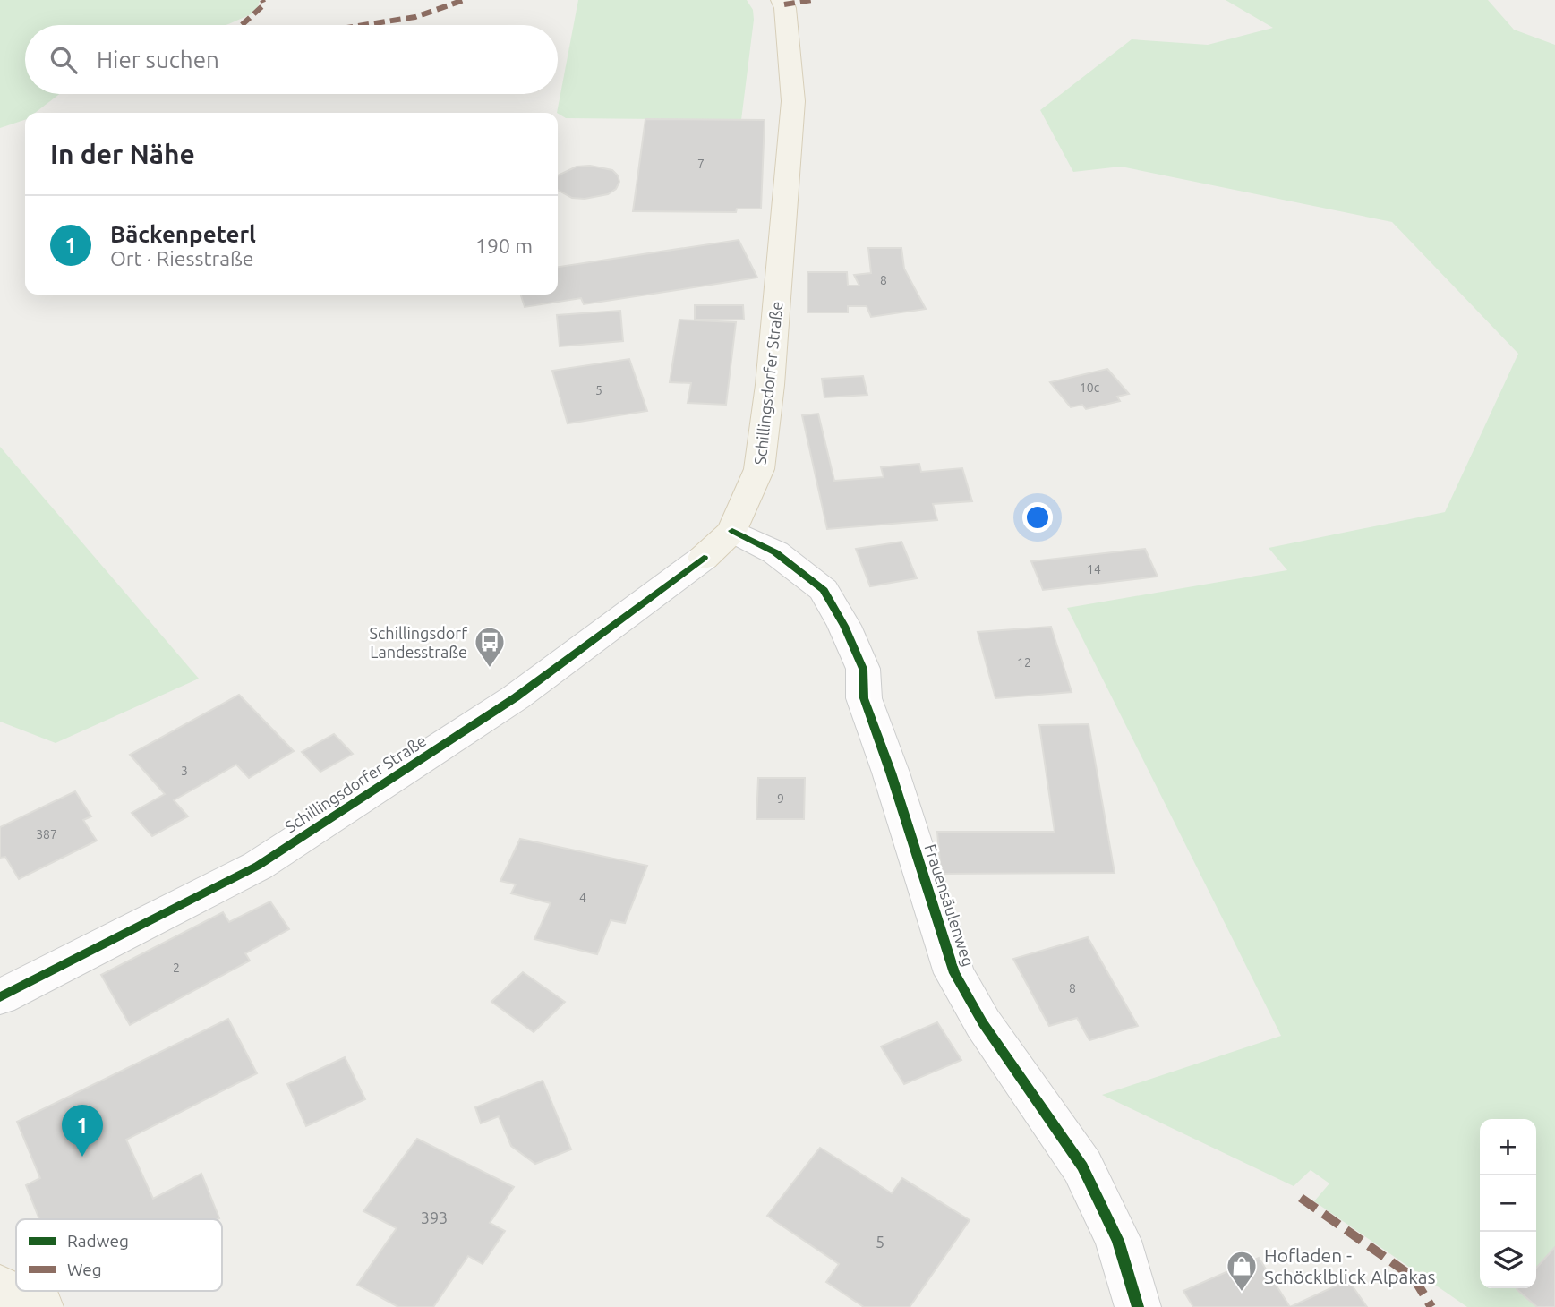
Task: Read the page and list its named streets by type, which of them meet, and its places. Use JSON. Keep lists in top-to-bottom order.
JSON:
{
  "streets": {
    "main road": ["Schillingsdorfer Straße"],
    "street": ["Frauensäulenweg"]
  },
  "crossings": [
    ["Schillingsdorfer Straße", "Frauensäulenweg"]
  ],
  "places": {
    "bus stop": ["Schillingsdorf Landesstraße"],
    "shop": ["Hofladen - Schöcklblick Alpakas"]
  },
  "house_numbers": [
    "7",
    "8",
    "10c",
    "5",
    "14",
    "12",
    "3",
    "9",
    "387",
    "4",
    "2",
    "8",
    "393",
    "5"
  ],
  "legend": ["Radweg", "Weg"],
  "page": {
    "search": "Hier suchen",
    "heading": "In der Nähe",
    "list": [
      {
        "mark": "1",
        "name": "Bäckenpeterl",
        "note": "Ort · Riesstraße",
        "value": "190 m"
      }
    ],
    "pins": "1",
    "map_buttons": ["+", "−"]
  }
}
